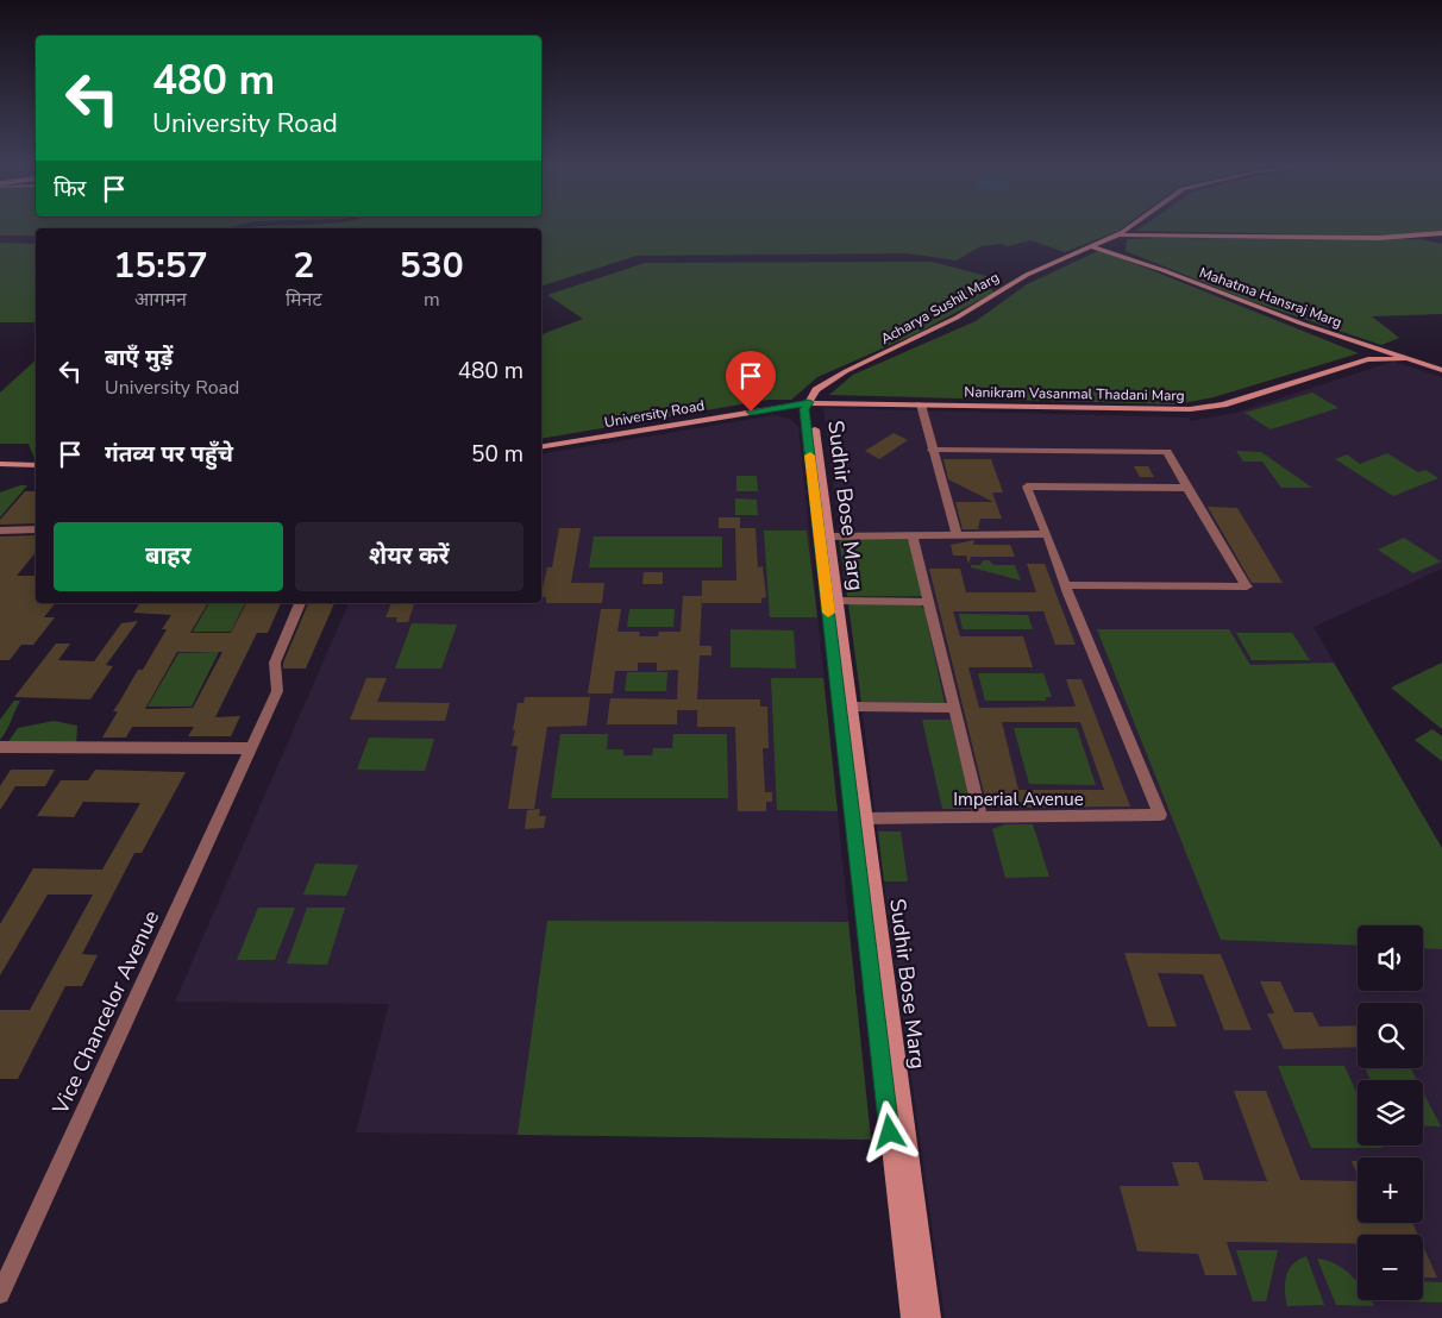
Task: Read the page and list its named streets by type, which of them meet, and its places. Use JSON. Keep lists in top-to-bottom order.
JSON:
{
  "streets": {
    "street": [
      "Mahatma Hansraj Marg",
      "Acharya Sushil Marg",
      "Nanikram Vasanmal Thadani Marg",
      "University Road",
      "Sudhir Bose Marg",
      "Imperial Avenue",
      "Vice Chancelor Avenue"
    ]
  },
  "crossings": [
    ["Mahatma Hansraj Marg", "Acharya Sushil Marg"],
    ["Mahatma Hansraj Marg", "Nanikram Vasanmal Thadani Marg"],
    ["Acharya Sushil Marg", "Nanikram Vasanmal Thadani Marg"],
    ["Acharya Sushil Marg", "University Road"],
    ["Acharya Sushil Marg", "Sudhir Bose Marg"],
    ["Nanikram Vasanmal Thadani Marg", "University Road"],
    ["Nanikram Vasanmal Thadani Marg", "Sudhir Bose Marg"],
    ["University Road", "Sudhir Bose Marg"],
    ["Sudhir Bose Marg", "Imperial Avenue"]
  ],
  "page": {
    "turn": ["480 m", "University Road"],
    "then": "फिर",
    "eta": [
      "15:57",
      "आगमन",
      "2",
      "मिनट",
      "530",
      "m"
    ],
    "list": [
      {
        "name": "बाएँ मुड़ें",
        "note": "University Road",
        "value": "480 m"
      },
      {
        "name": "गंतव्य पर पहुँचे",
        "value": "50 m"
      }
    ],
    "buttons": ["बाहर", "शेयर करें"],
    "map_buttons": ["+", "−"]
  }
}
